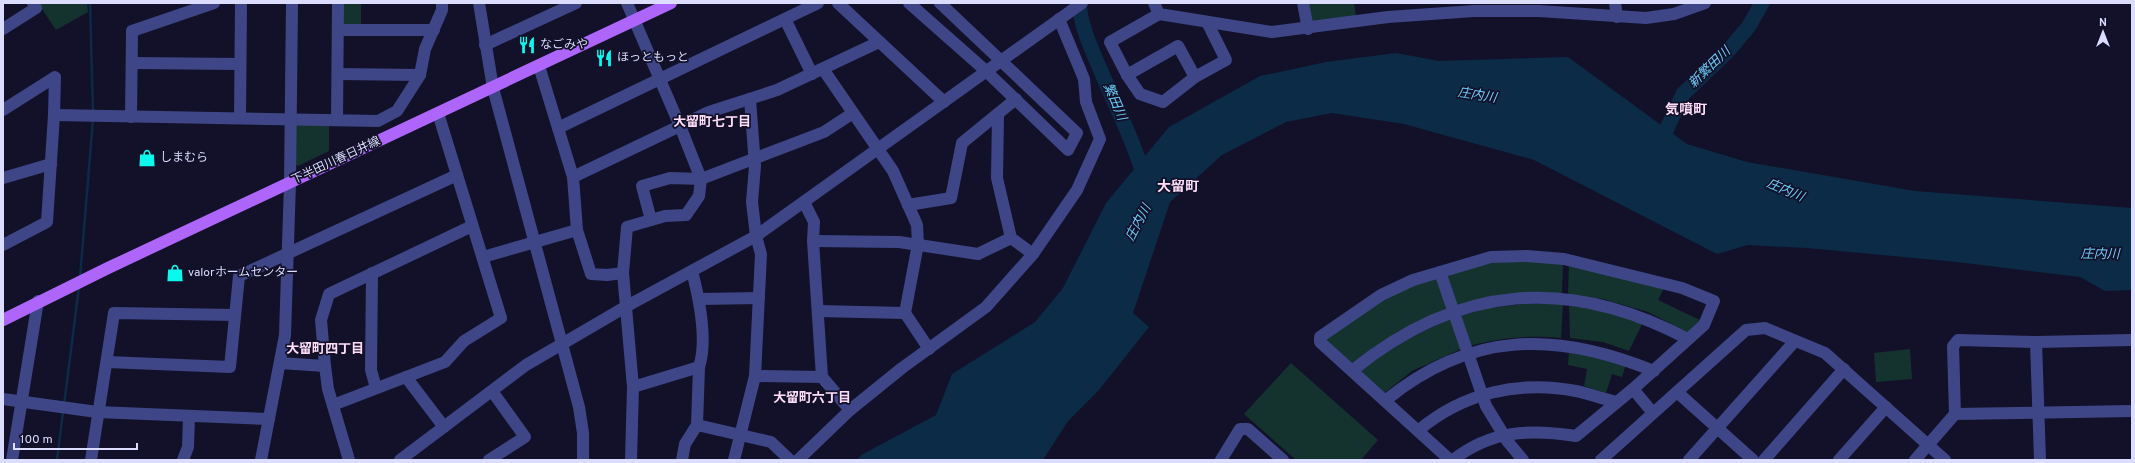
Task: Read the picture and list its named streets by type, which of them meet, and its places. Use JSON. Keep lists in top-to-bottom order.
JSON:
{
  "streets": {
    "main road": ["下半田川春日井線"]
  },
  "districts": [
    "気噴町",
    "大留町七丁目",
    "大留町",
    "大留町四丁目",
    "大留町六丁目"
  ],
  "water": ["新繁田川", "庄内川", "繁田川"],
  "places": {
    "restaurant": ["なごみや", "ほっともっと"],
    "shop": ["しまむら", "valorホームセンター"]
  },
  "scale_bar": "100 m",
  "north": "top"
}
